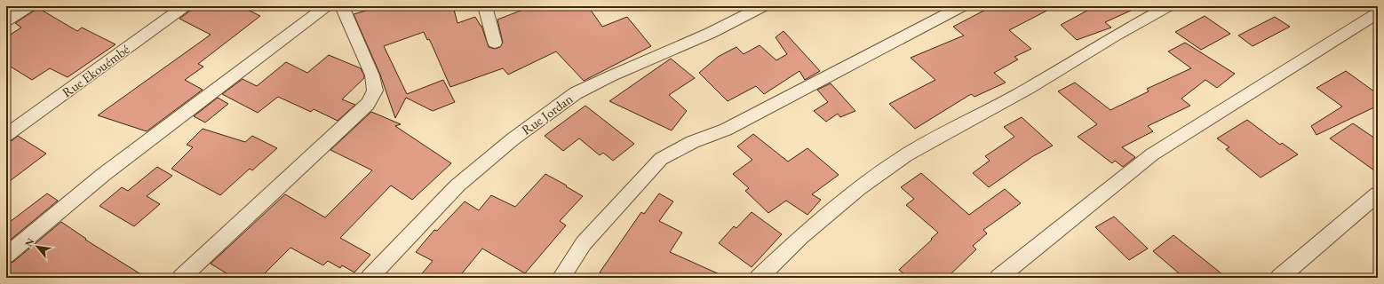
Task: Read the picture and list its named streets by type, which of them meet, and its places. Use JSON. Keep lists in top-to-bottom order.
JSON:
{
  "streets": {
    "street": ["Rue Ekouémbé", "Rue Jordan"]
  },
  "north": "top left"
}
